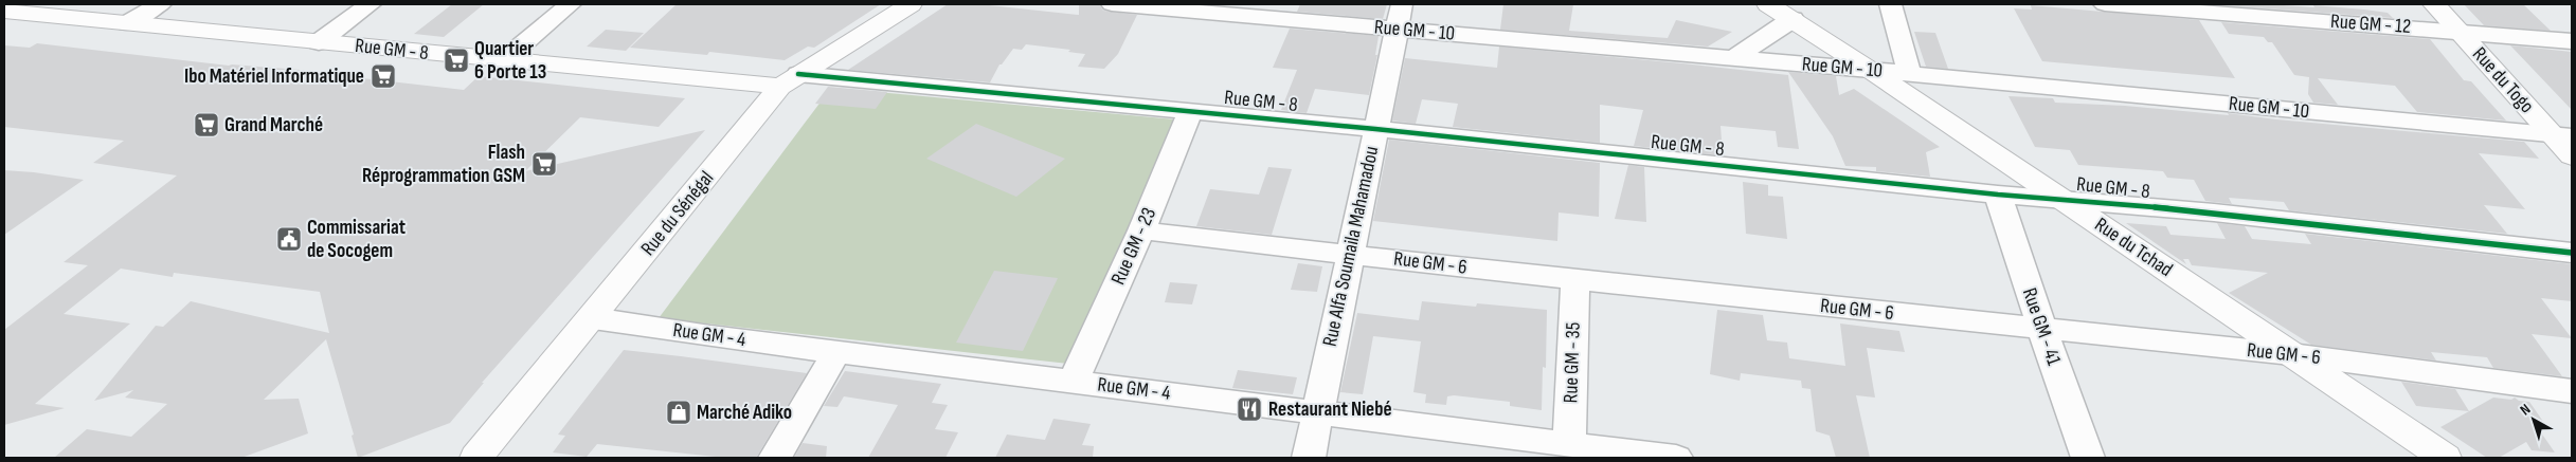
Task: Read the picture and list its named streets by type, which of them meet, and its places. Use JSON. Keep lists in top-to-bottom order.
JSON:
{
  "streets": {
    "street": [
      "Rue GM - 12",
      "Rue GM - 10",
      "Rue GM - 8",
      "Rue du Togo",
      "Rue du Sénégal",
      "Rue GM - 23",
      "Rue Alfa Soumaila Mahamadou",
      "Rue du Tchad",
      "Rue GM - 6",
      "Rue GM - 41",
      "Rue GM - 4",
      "Rue GM - 35"
    ]
  },
  "crossings": [
    ["Rue GM - 12", "Rue du Togo"],
    ["Rue GM - 10", "Rue du Togo"],
    ["Rue GM - 10", "Rue Alfa Soumaila Mahamadou"],
    ["Rue GM - 10", "Rue du Tchad"],
    ["Rue GM - 8", "Rue du Sénégal"],
    ["Rue GM - 8", "Rue GM - 23"],
    ["Rue GM - 8", "Rue Alfa Soumaila Mahamadou"],
    ["Rue GM - 8", "Rue du Tchad"],
    ["Rue GM - 8", "Rue GM - 41"],
    ["Rue du Sénégal", "Rue GM - 4"],
    ["Rue GM - 23", "Rue GM - 6"],
    ["Rue GM - 23", "Rue GM - 4"],
    ["Rue Alfa Soumaila Mahamadou", "Rue GM - 6"],
    ["Rue Alfa Soumaila Mahamadou", "Rue GM - 4"],
    ["Rue du Tchad", "Rue GM - 6"],
    ["Rue GM - 6", "Rue GM - 41"],
    ["Rue GM - 6", "Rue GM - 35"],
    ["Rue GM - 4", "Rue GM - 35"]
  ],
  "places": {
    "supermarket": [
      "Quartier 6 Porte 13",
      "Ibo Matériel Informatique",
      "Grand Marché",
      "Flash Réprogrammation GSM"
    ],
    "public building": ["Commissariat de Socogem"],
    "restaurant": ["Restaurant Niebé"],
    "shop": ["Marché Adiko"]
  },
  "north": "top left"
}
